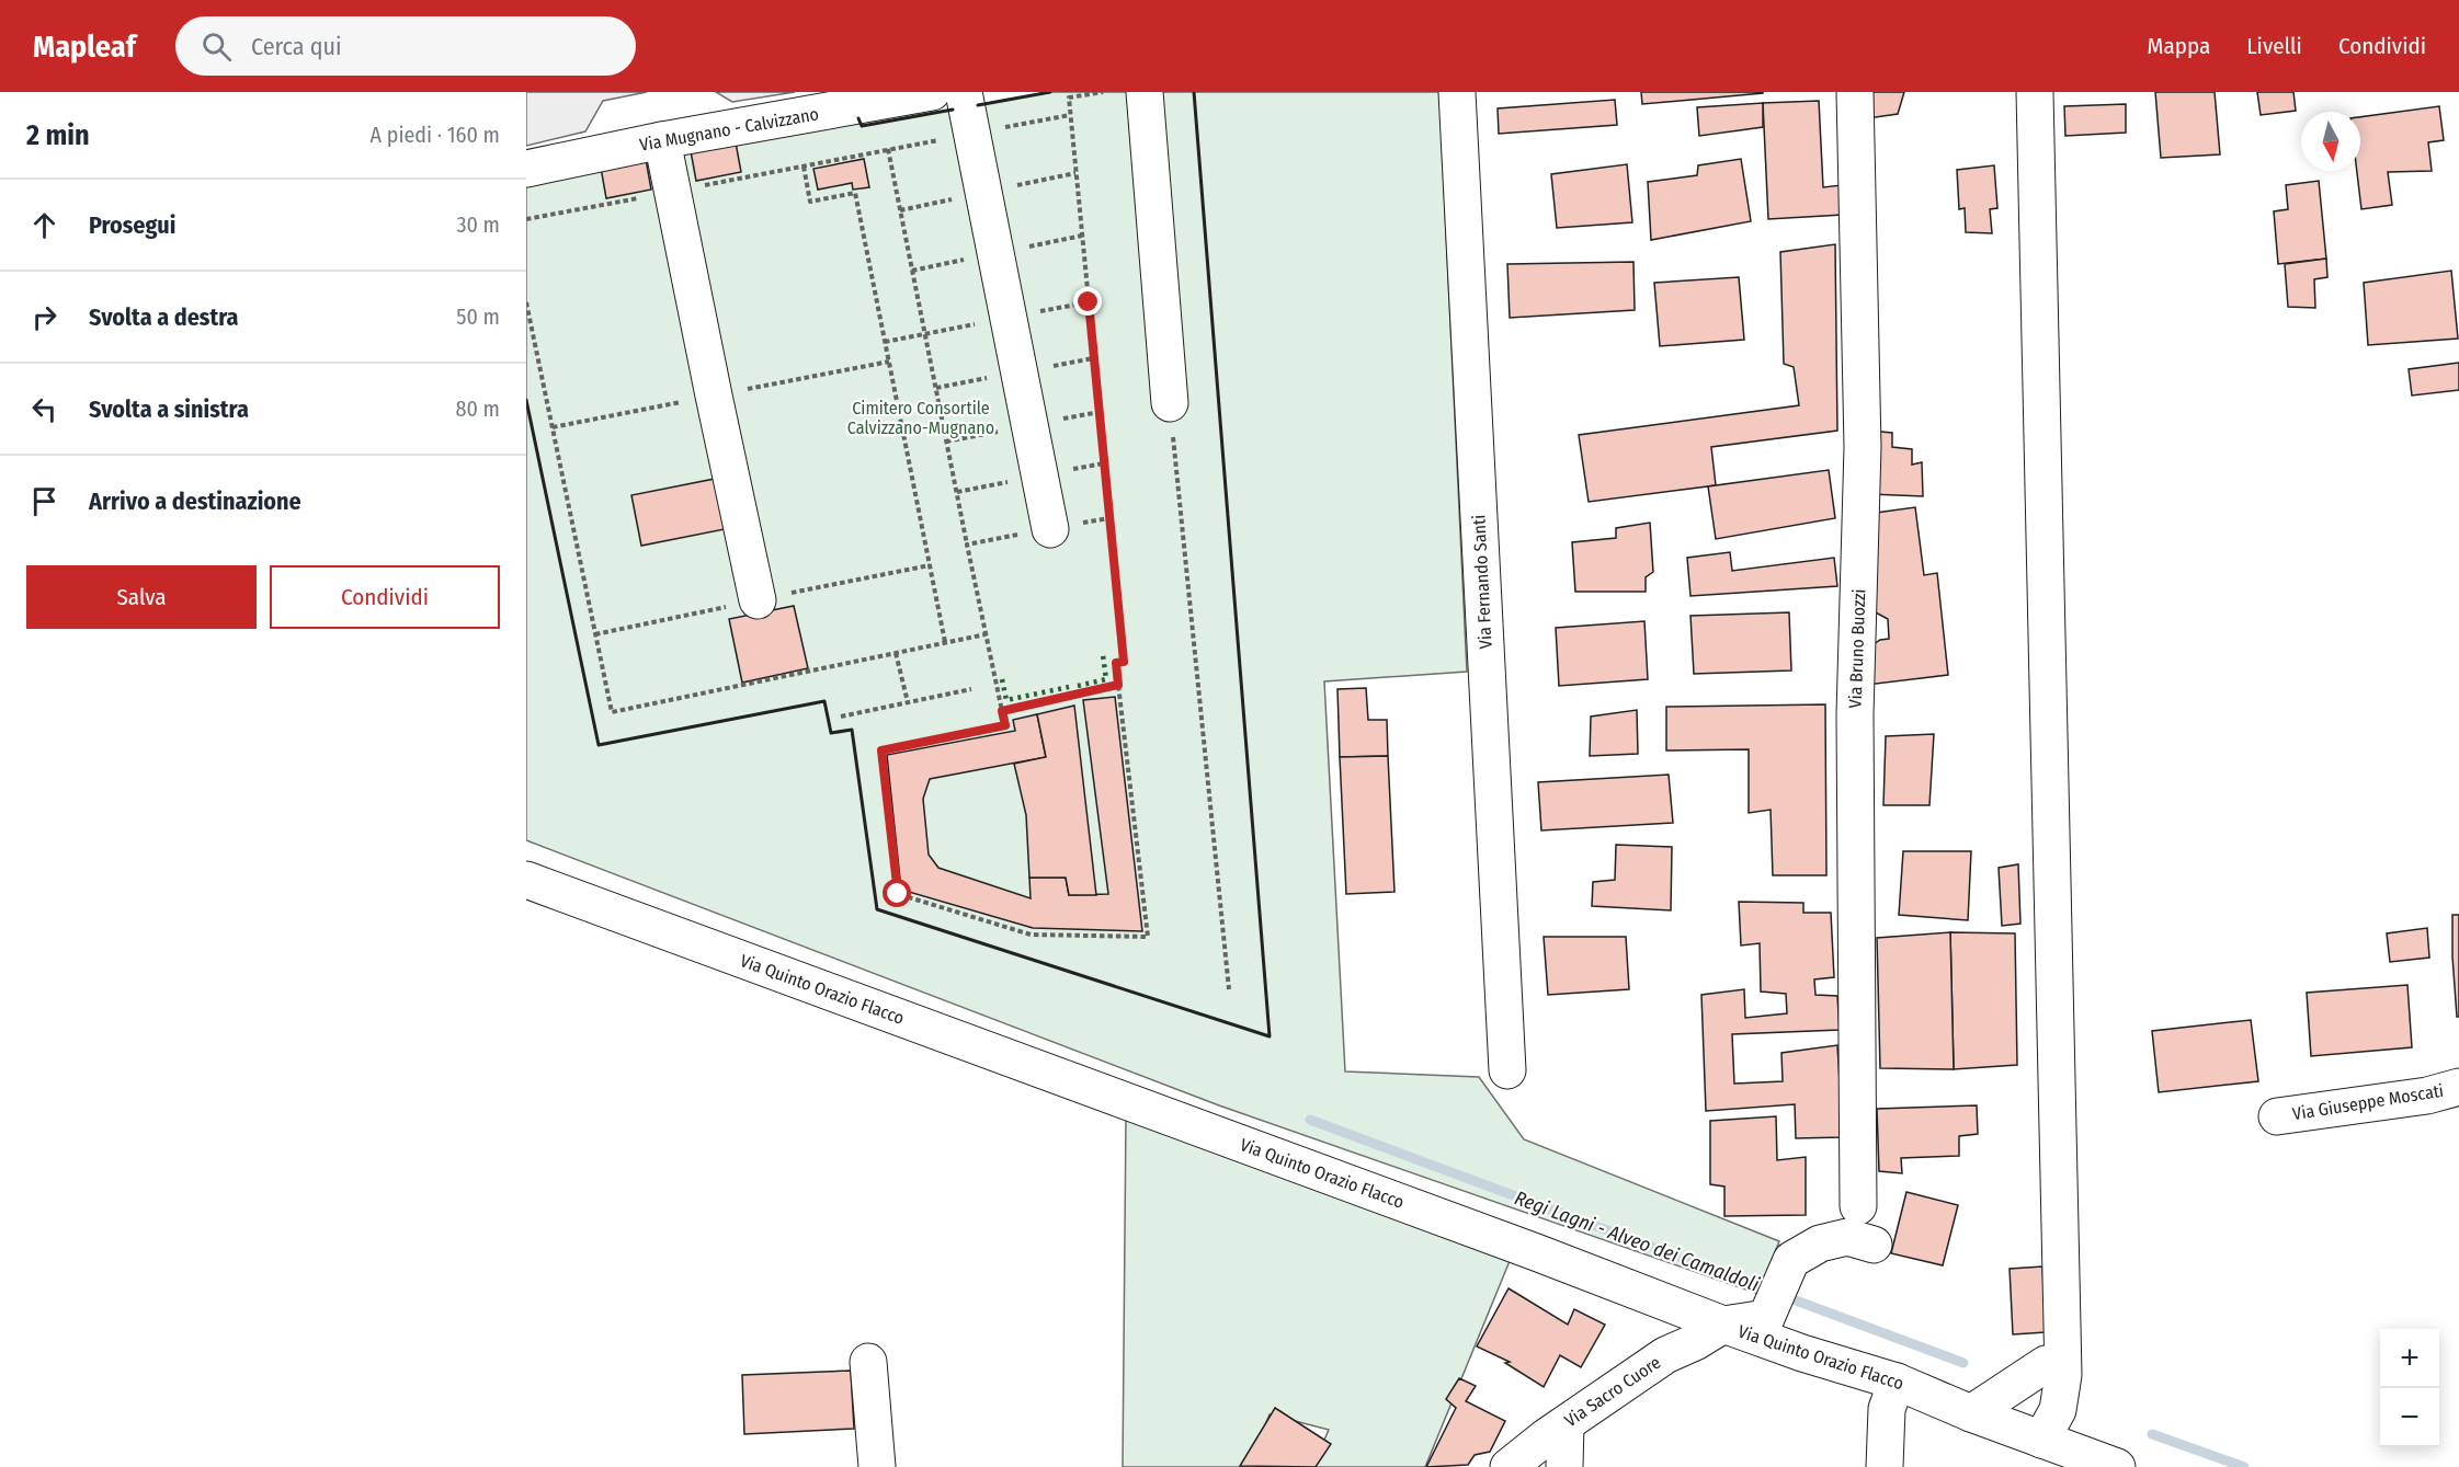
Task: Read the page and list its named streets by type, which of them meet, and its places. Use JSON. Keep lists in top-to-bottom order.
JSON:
{
  "streets": {
    "street": [
      "Via Mugnano - Calvizzano",
      "Via Fernando Santi",
      "Via Bruno Buozzi",
      "Via Quinto Orazio Flacco",
      "Via Giuseppe Moscati",
      "Via Sacro Cuore"
    ]
  },
  "crossings": [
    ["Via Quinto Orazio Flacco", "Via Sacro Cuore"]
  ],
  "water": ["Regi Lagni - Alveo dei Camaldoli"],
  "parks": ["Cimitero Consortile Calvizzano-Mugnano"],
  "north": "bottom",
  "page": {
    "header": "Mapleaf",
    "search": "Cerca qui",
    "nav": ["Mappa", "Livelli", "Condividi"],
    "heading": ["2 min", "A piedi · 160 m"],
    "list": [
      ["Prosegui", "30 m"],
      ["Svolta a destra", "50 m"],
      ["Svolta a sinistra", "80 m"],
      "Arrivo a destinazione"
    ],
    "buttons": ["Salva", "Condividi"],
    "map_buttons": ["+", "−"]
  }
}
